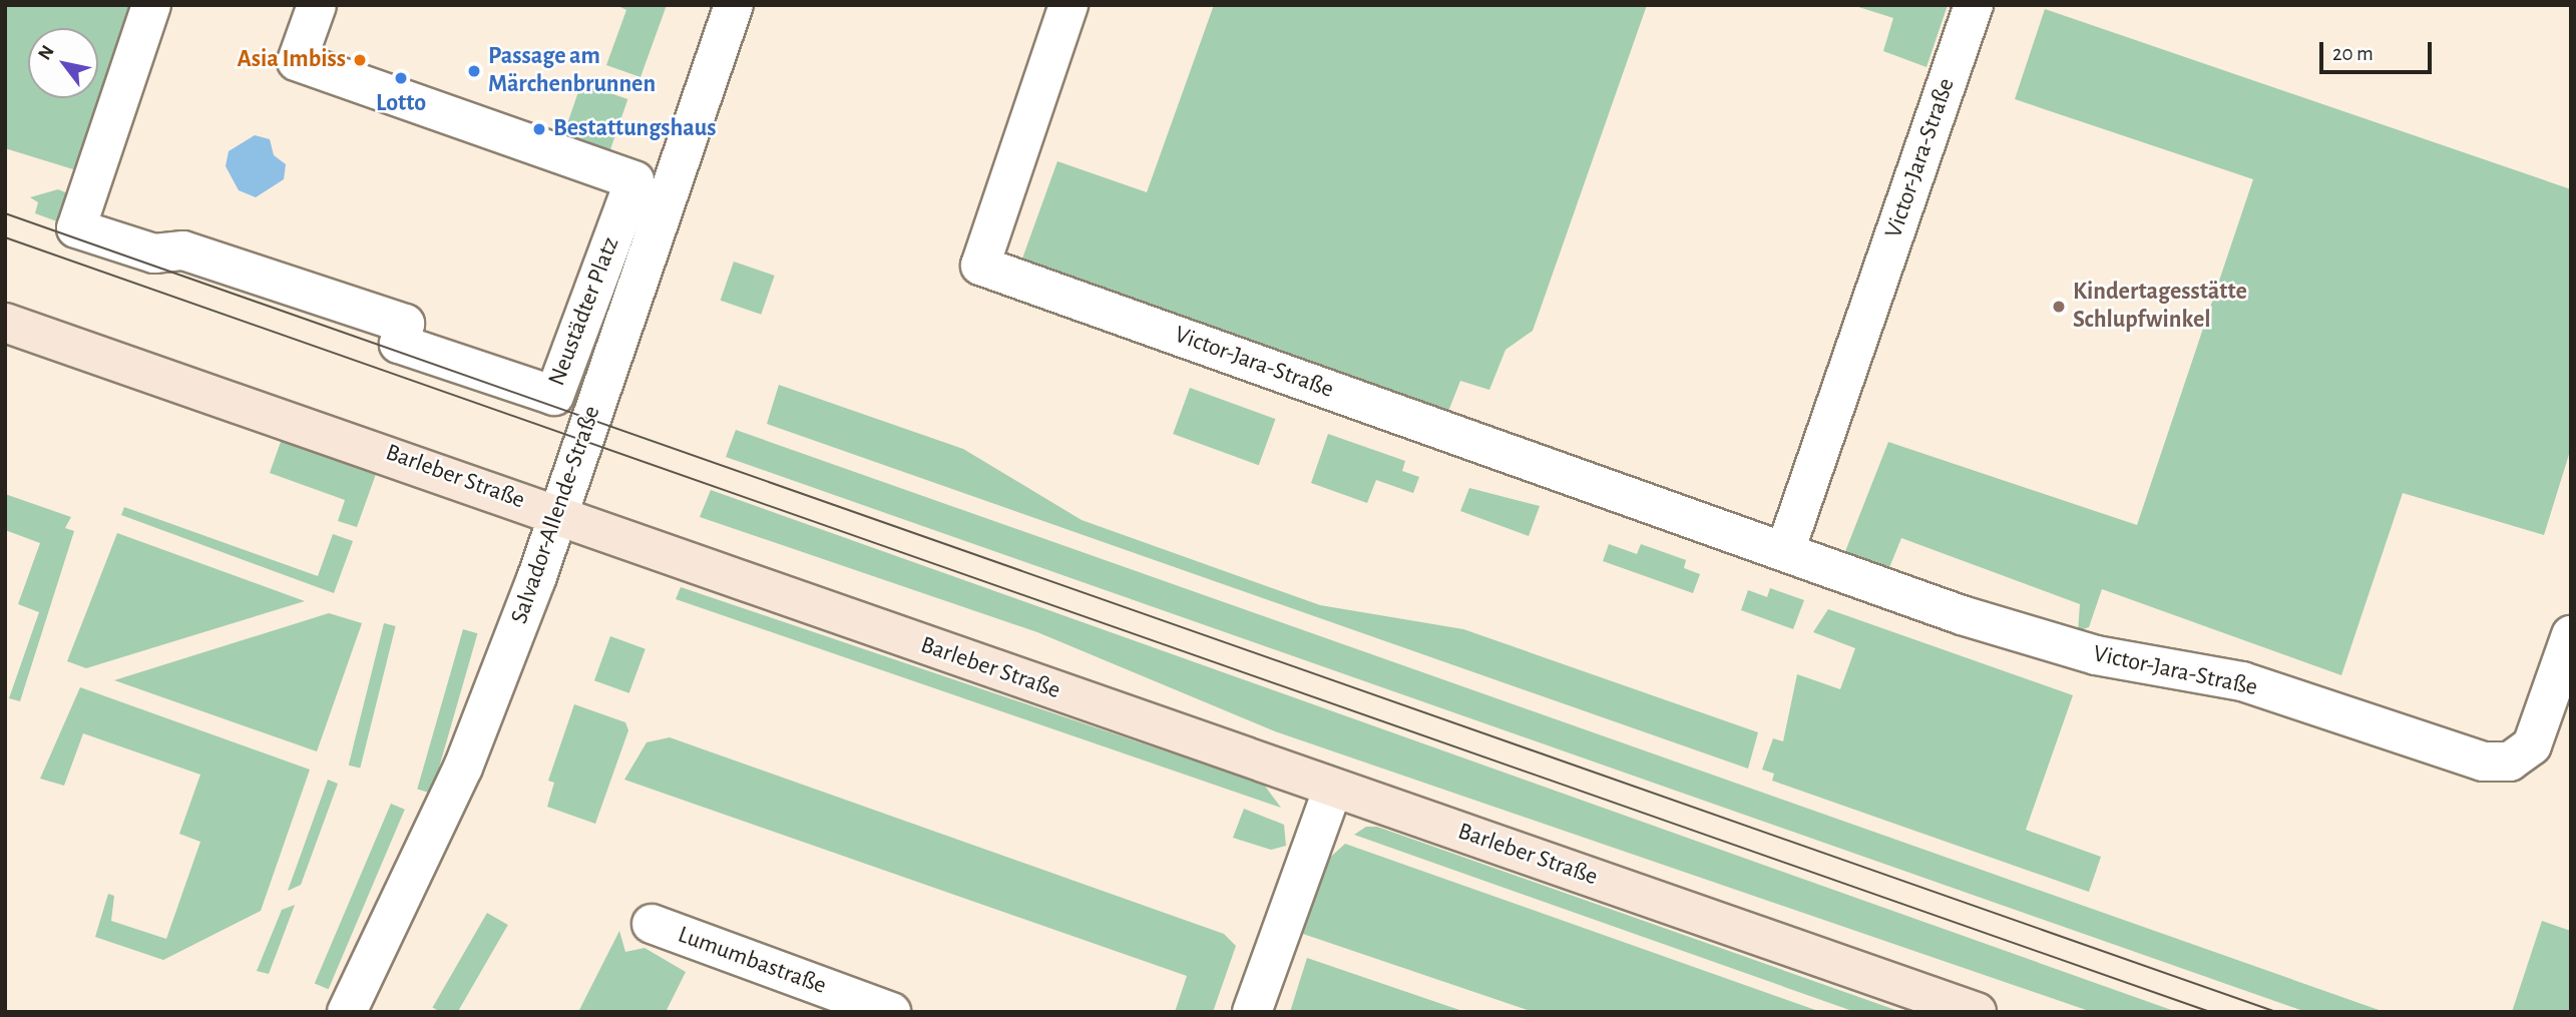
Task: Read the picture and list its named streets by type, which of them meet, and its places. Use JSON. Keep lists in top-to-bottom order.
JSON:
{
  "streets": {
    "street": [
      "Victor-Jara-Straße",
      "Neustädter Platz",
      "Barleber Straße",
      "Salvador-Allende-Straße",
      "Lumumbastraße"
    ]
  },
  "crossings": [
    ["Barleber Straße", "Salvador-Allende-Straße"]
  ],
  "places": [
    "Asia Imbiss",
    "Passage am Märchenbrunnen",
    "Lotto",
    "Bestattungshaus",
    "Kindertagesstätte Schlupfwinkel"
  ],
  "scale_bar": "20 m",
  "north": "top left"
}
